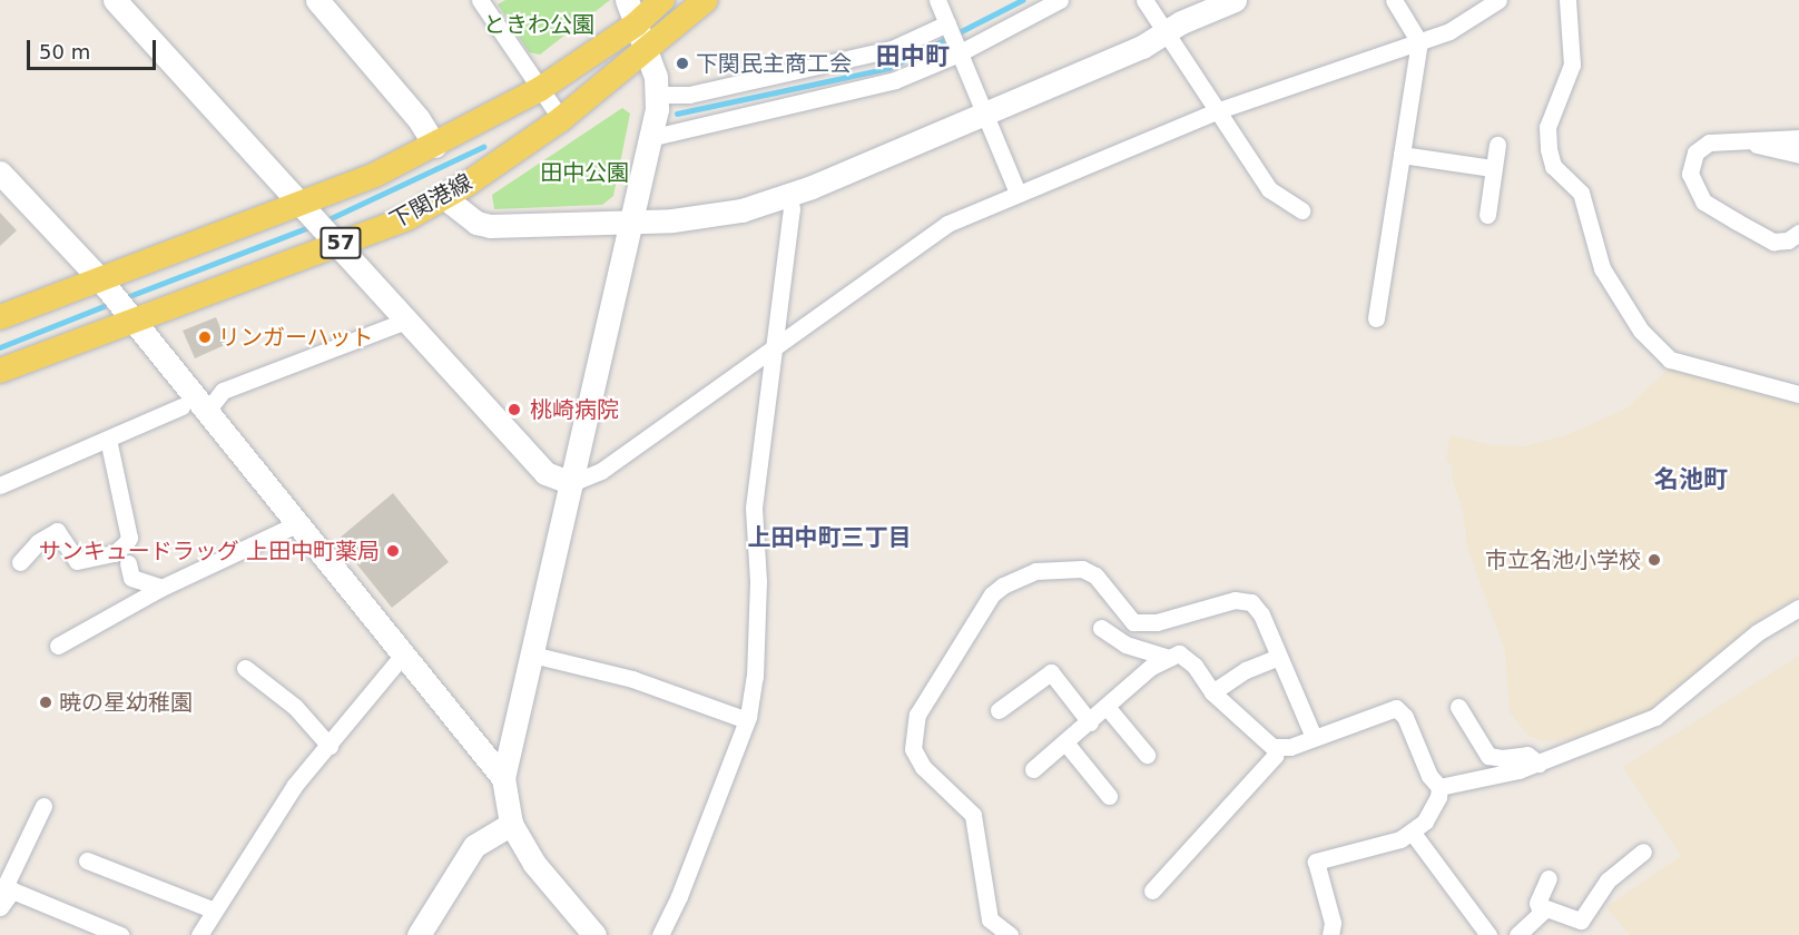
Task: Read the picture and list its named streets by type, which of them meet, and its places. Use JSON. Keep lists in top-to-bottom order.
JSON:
{
  "streets": {
    "main road": ["下関港線", "57"]
  },
  "districts": ["田中町", "名池町", "上田中町三丁目"],
  "parks": ["ときわ公園", "田中公園"],
  "places": [
    "下関民主商工会",
    "リンガーハット",
    "桃崎病院",
    "サンキュードラッグ 上田中町薬局",
    "市立名池小学校",
    "暁の星幼稚園"
  ],
  "scale_bar": "50 m"
}
